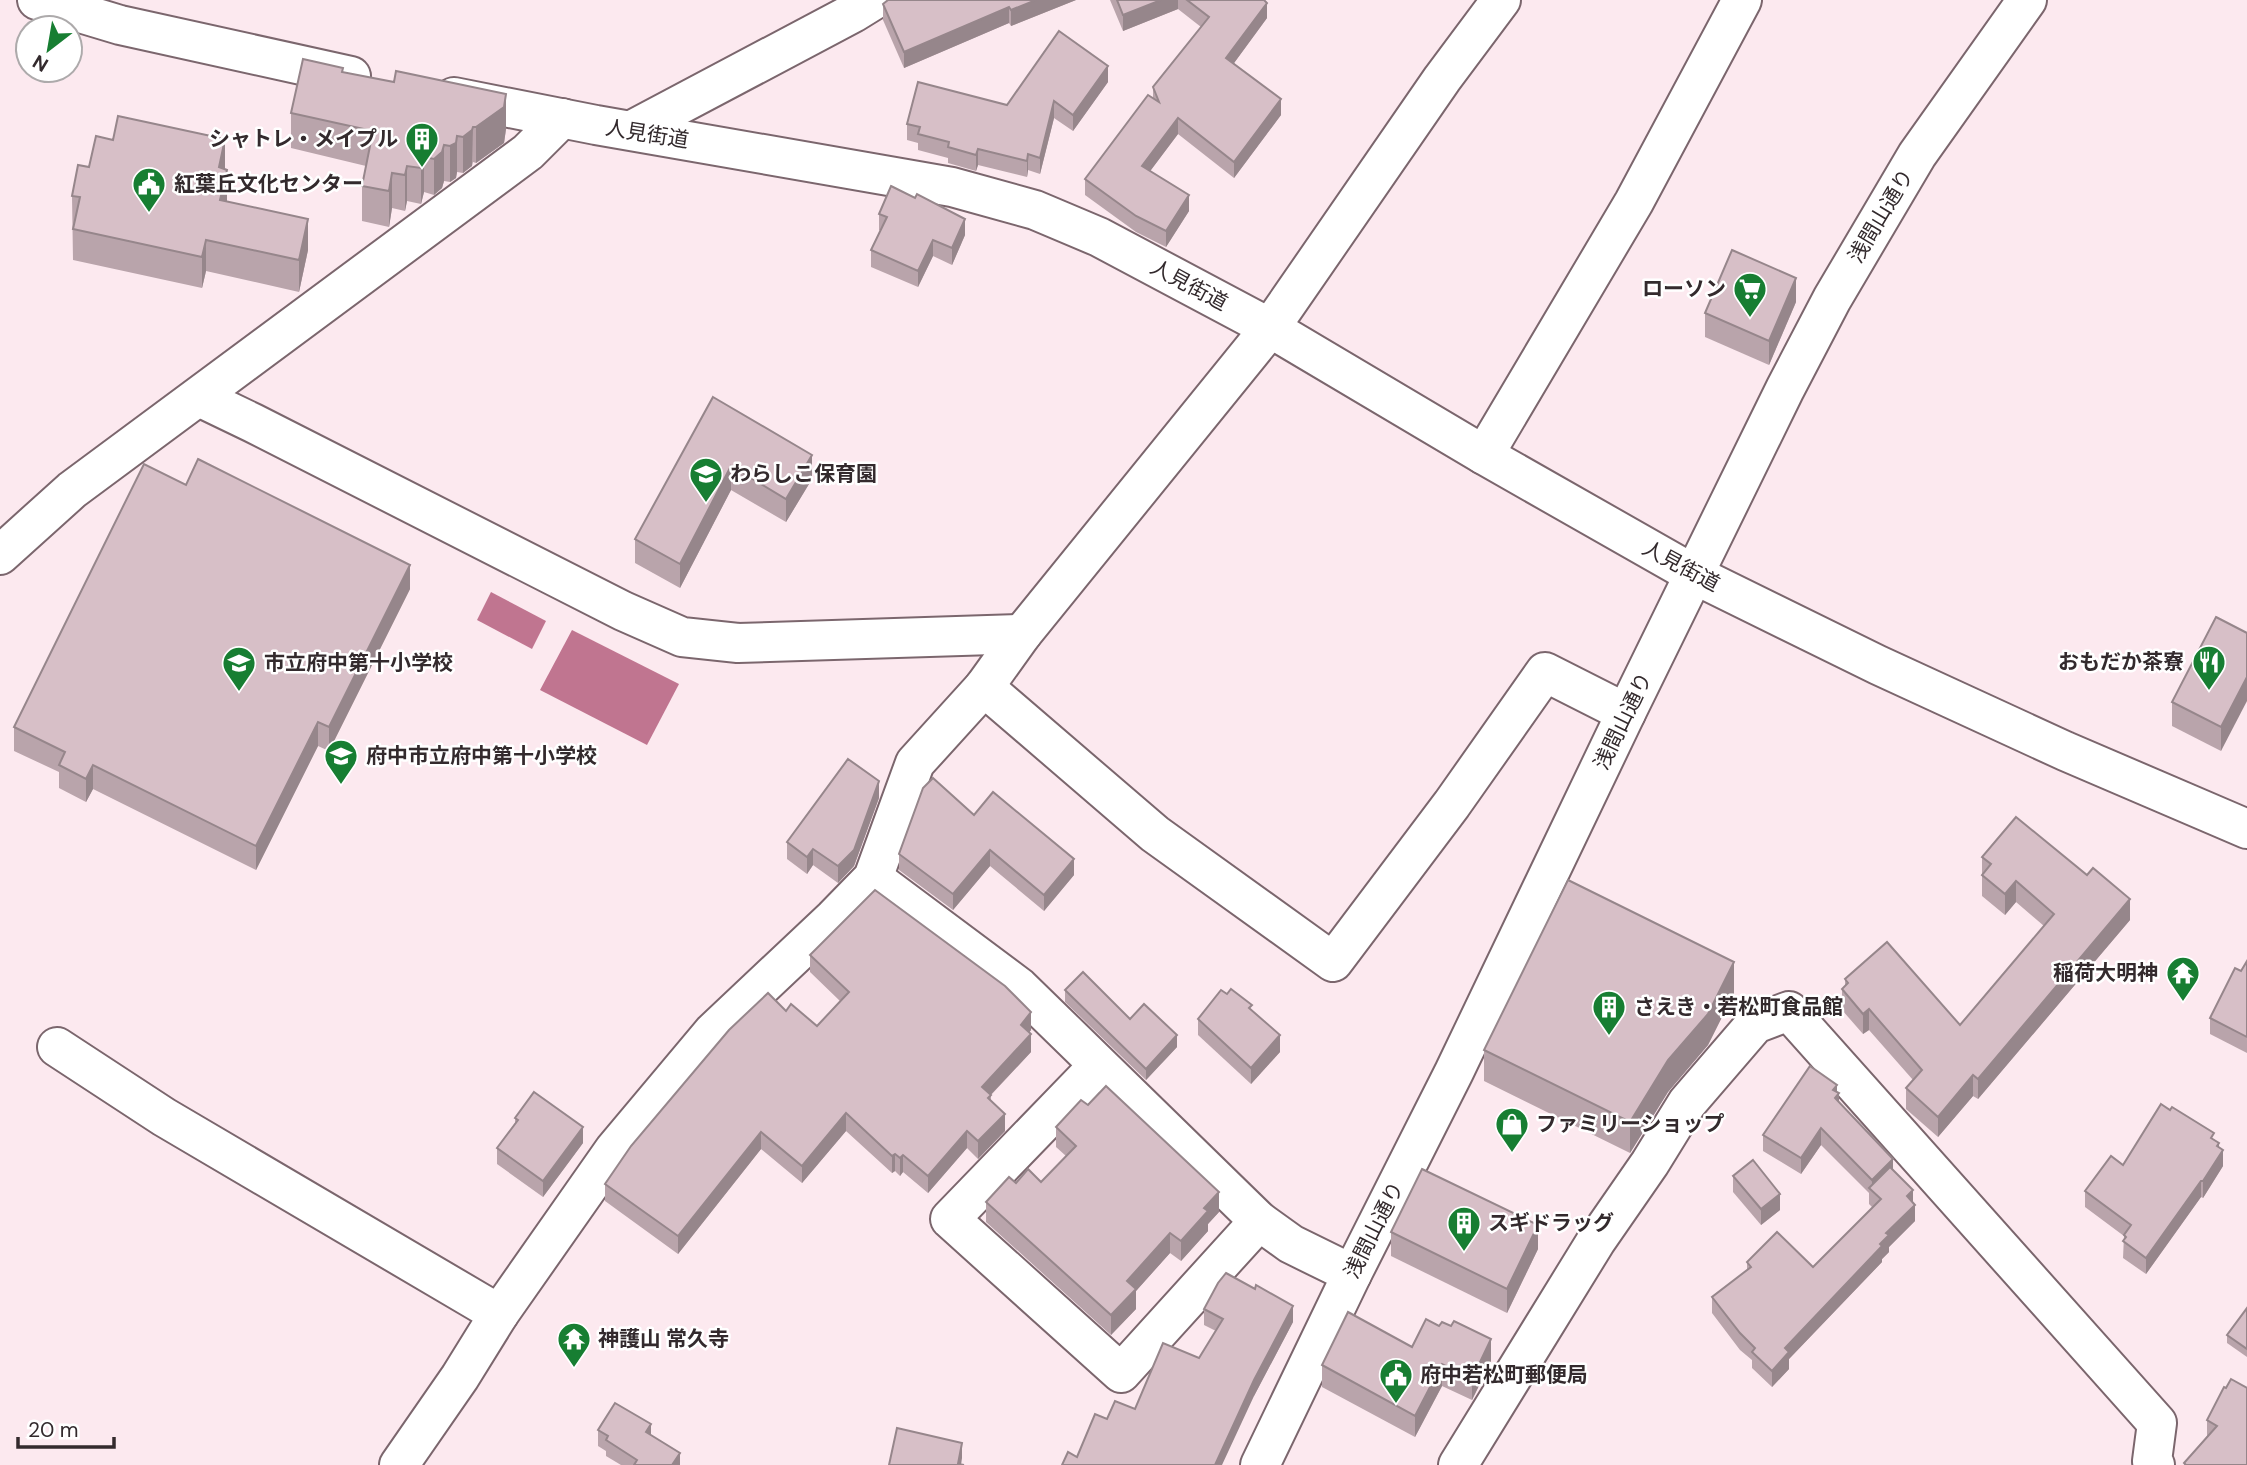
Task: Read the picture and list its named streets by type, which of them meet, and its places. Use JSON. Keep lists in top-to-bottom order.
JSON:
{
  "streets": {
    "street": ["人見街道", "浅間山通り"]
  },
  "crossings": [
    ["人見街道", "浅間山通り"]
  ],
  "places": {
    "building": ["シャトレ・メイプル", "さえき・若松町食品館", "スギドラッグ"],
    "public building": ["紅葉丘文化センター", "府中若松町郵便局"],
    "supermarket": ["ローソン"],
    "school or university": ["わらしこ保育園", "市立府中第十小学校", "府中市立府中第十小学校"],
    "restaurant": ["おもだか茶寮"],
    "temple": ["稲荷大明神", "神護山 常久寺"],
    "shop": ["ファミリーショップ"]
  },
  "scale_bar": "20 m",
  "north": "bottom left"
}
